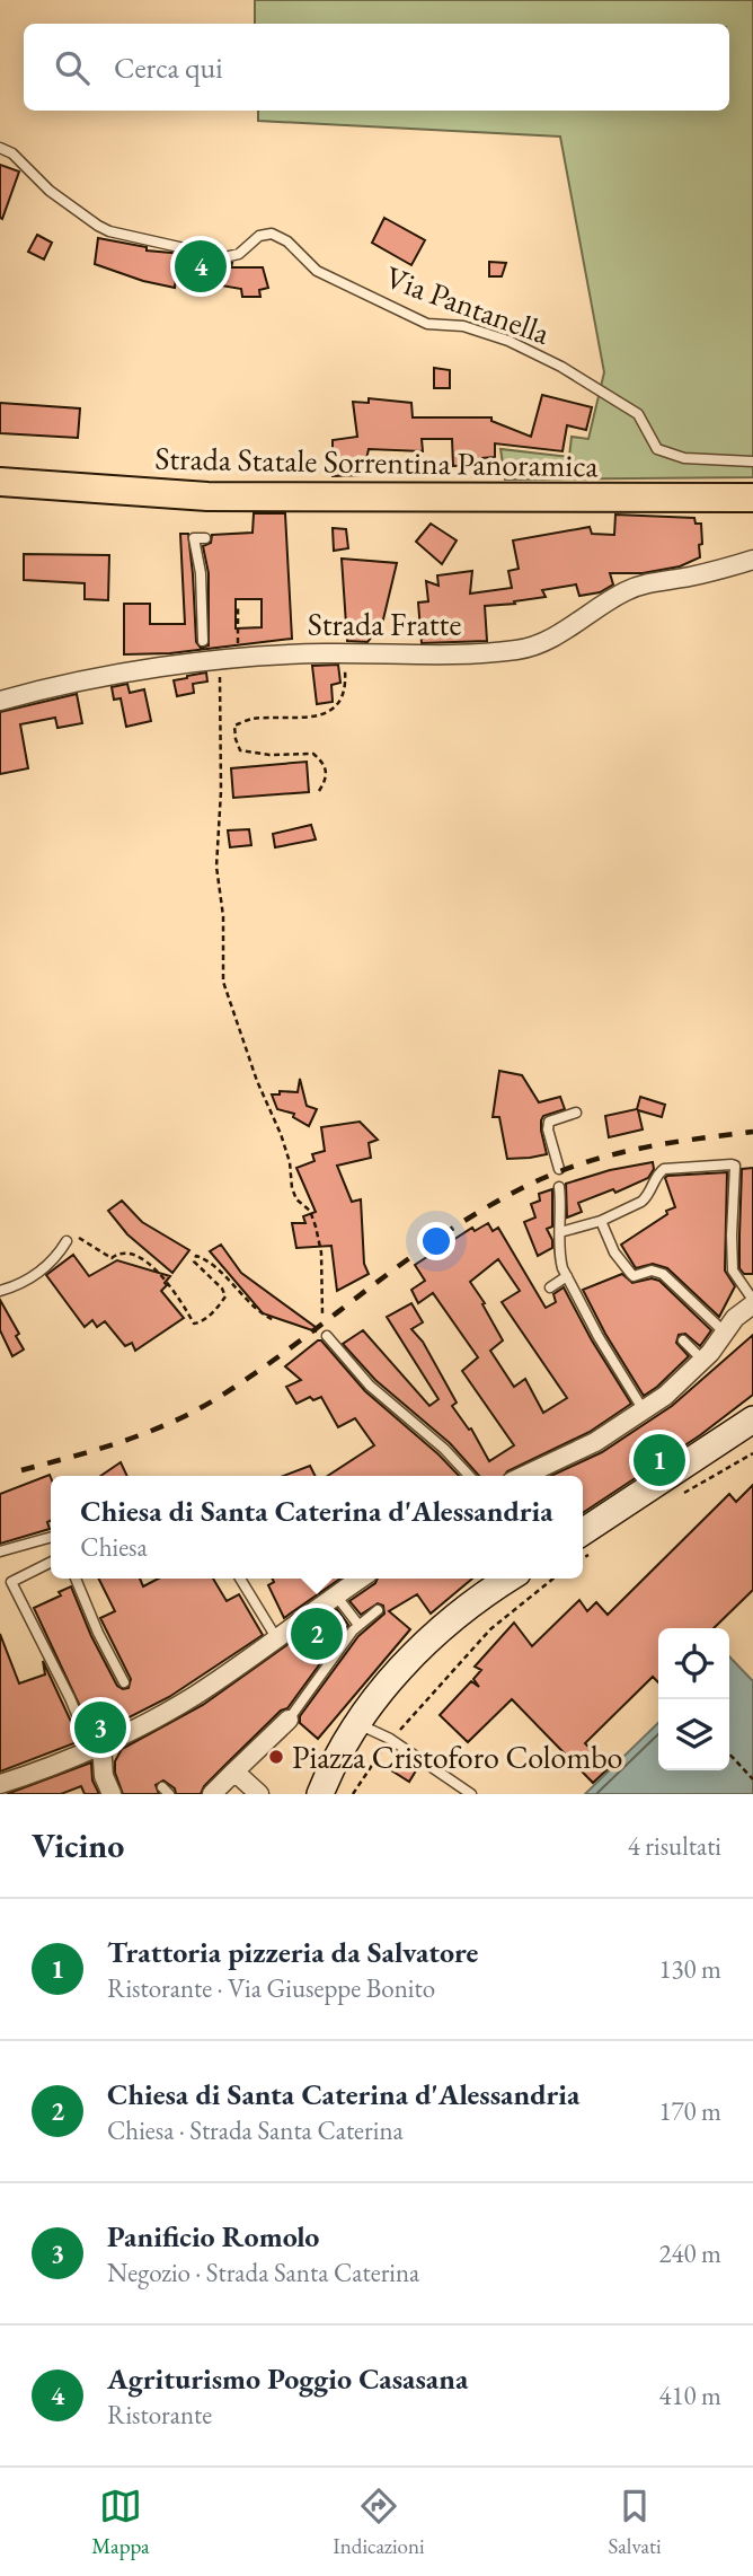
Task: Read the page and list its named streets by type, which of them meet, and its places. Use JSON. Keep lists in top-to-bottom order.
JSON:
{
  "streets": {
    "main road": ["Strada Statale Sorrentina Panoramica"],
    "street": ["Strada Fratte"],
    "lane": ["Via Pantanella"]
  },
  "places": ["Piazza Cristoforo Colombo"],
  "page": {
    "search": "Cerca qui",
    "pins": [
      "4",
      "1",
      "2",
      "3"
    ],
    "popup": ["Chiesa di Santa Caterina d'Alessandria", "Chiesa"],
    "heading": ["Vicino", "4 risultati"],
    "list": [
      {
        "mark": "1",
        "name": "Trattoria pizzeria da Salvatore",
        "note": "Ristorante · Via Giuseppe Bonito",
        "value": "130 m"
      },
      {
        "mark": "2",
        "name": "Chiesa di Santa Caterina d'Alessandria",
        "note": "Chiesa · Strada Santa Caterina",
        "value": "170 m"
      },
      {
        "mark": "3",
        "name": "Panificio Romolo",
        "note": "Negozio · Strada Santa Caterina",
        "value": "240 m"
      },
      {
        "mark": "4",
        "name": "Agriturismo Poggio Casasana",
        "note": "Ristorante",
        "value": "410 m"
      }
    ],
    "nav": ["Mappa", "Indicazioni", "Salvati"]
  }
}
